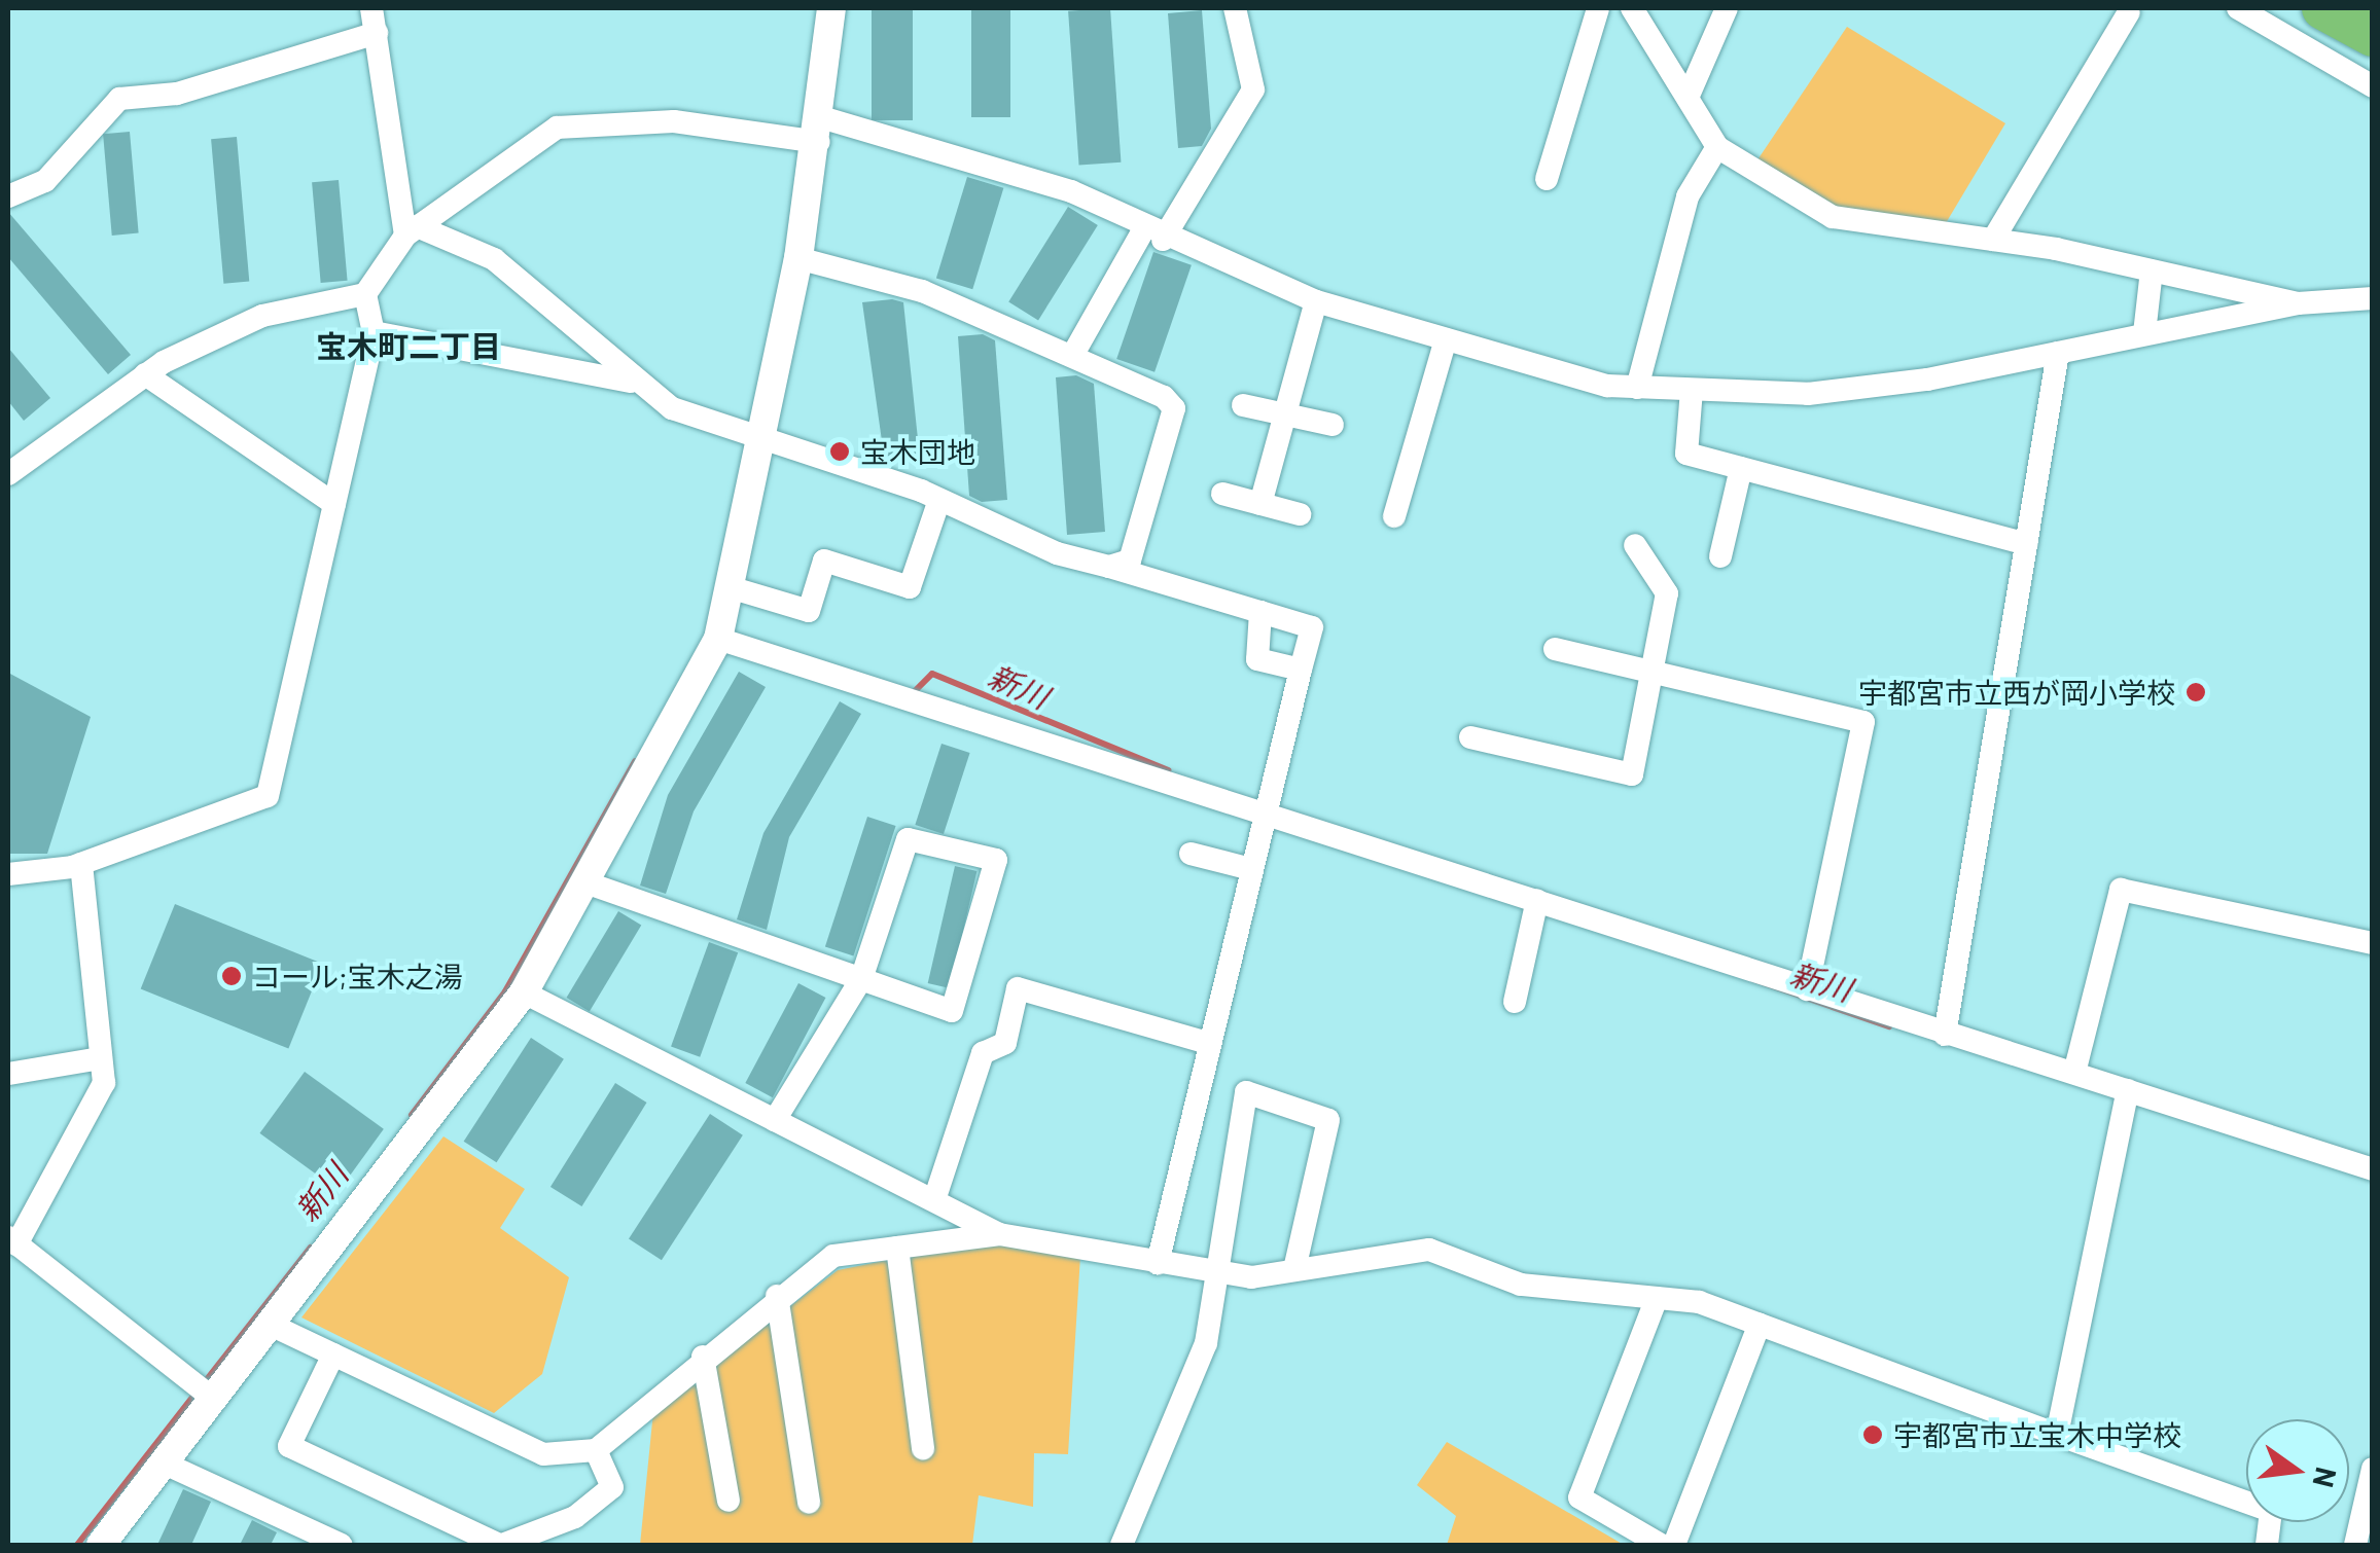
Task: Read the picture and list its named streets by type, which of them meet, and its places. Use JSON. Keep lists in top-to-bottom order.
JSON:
{
  "districts": ["宝木町二丁目"],
  "water": ["新川"],
  "places": [
    "宝木団地",
    "宇都宮市立西が岡小学校",
    "コール;宝木之湯",
    "宇都宮市立宝木中学校"
  ],
  "north": "right"
}
